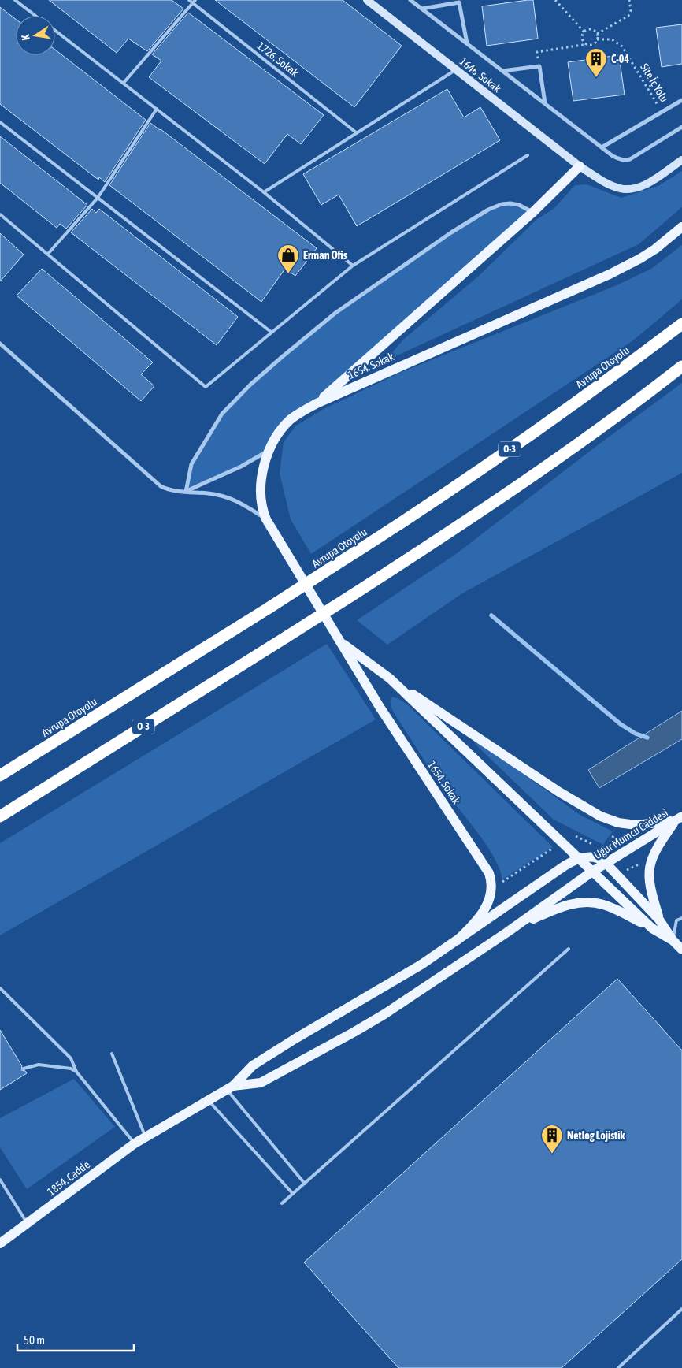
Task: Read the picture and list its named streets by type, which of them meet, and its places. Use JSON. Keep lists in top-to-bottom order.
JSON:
{
  "streets": {
    "highway": ["Avrupa Otoyolu", "O-3"],
    "main road": ["1654. Sokak", "Uğur Mumcu Caddesi", "1854. Cadde"],
    "street": ["1646. Sokak", "Site İç Yolu"],
    "lane": ["1726. Sokak"]
  },
  "crossings": [
    ["1654. Sokak", "Uğur Mumcu Caddesi"]
  ],
  "places": {
    "building": ["C-04", "Netlog Lojistik"],
    "shop": ["Erman Ofis"]
  },
  "scale_bar": "50 m",
  "north": "left"
}
